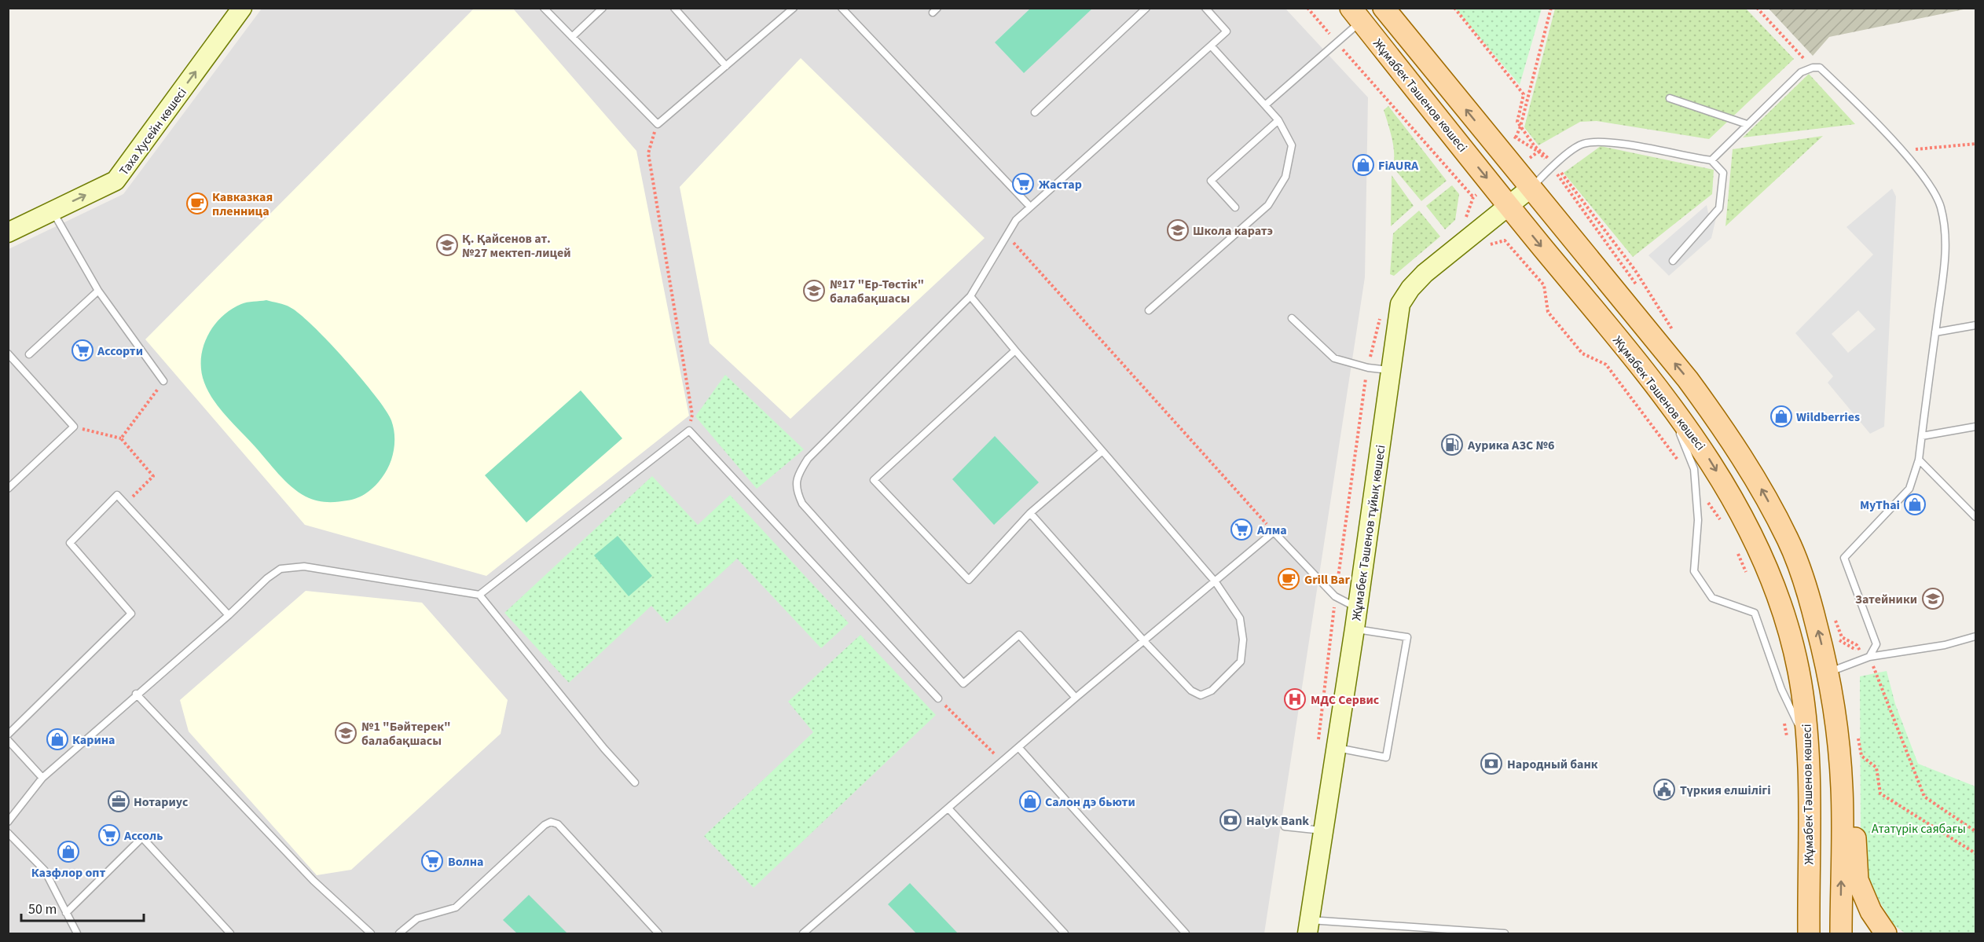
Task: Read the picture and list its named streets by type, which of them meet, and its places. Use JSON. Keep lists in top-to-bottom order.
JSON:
{
  "streets": {
    "main road": ["Жұмабек Тәшенов көшесі"],
    "street": ["Таха Хусейн көшесі", "Жұмабек Тәшенов тұйық көшесі"]
  },
  "crossings": [
    ["Жұмабек Тәшенов көшесі", "Жұмабек Тәшенов тұйық көшесі"]
  ],
  "one_way": ["Таха Хусейн көшесі"],
  "parks": ["Ататүрік саябағы"],
  "places": {
    "shop": [
      "FiAURA",
      "Wildberries",
      "MyThai",
      "Карина",
      "Салон дэ бьюти",
      "Казфлор опт"
    ],
    "supermarket": [
      "Жастар",
      "Ассорти",
      "Алма",
      "Ассоль",
      "Волна"
    ],
    "cafe": ["Кавказкая пленница", "Grill Bar"],
    "school or university": [
      "Школа каратэ",
      "Қ. Қайсенов ат. №27 мектеп-лицей",
      "№17 \"Ер-Төстік\" балабақшасы",
      "Затейники",
      "№1 \"Бәйтерек\" балабақшасы"
    ],
    "fuel station": ["Аурика АЗС №6"],
    "hospital": ["МДС Сервис"],
    "bank": ["Народный банк", "Halyk Bank"],
    "public building": ["Түркия елшілігі"],
    "office": ["Нотариус"]
  },
  "scale_bar": "50 m"
}
